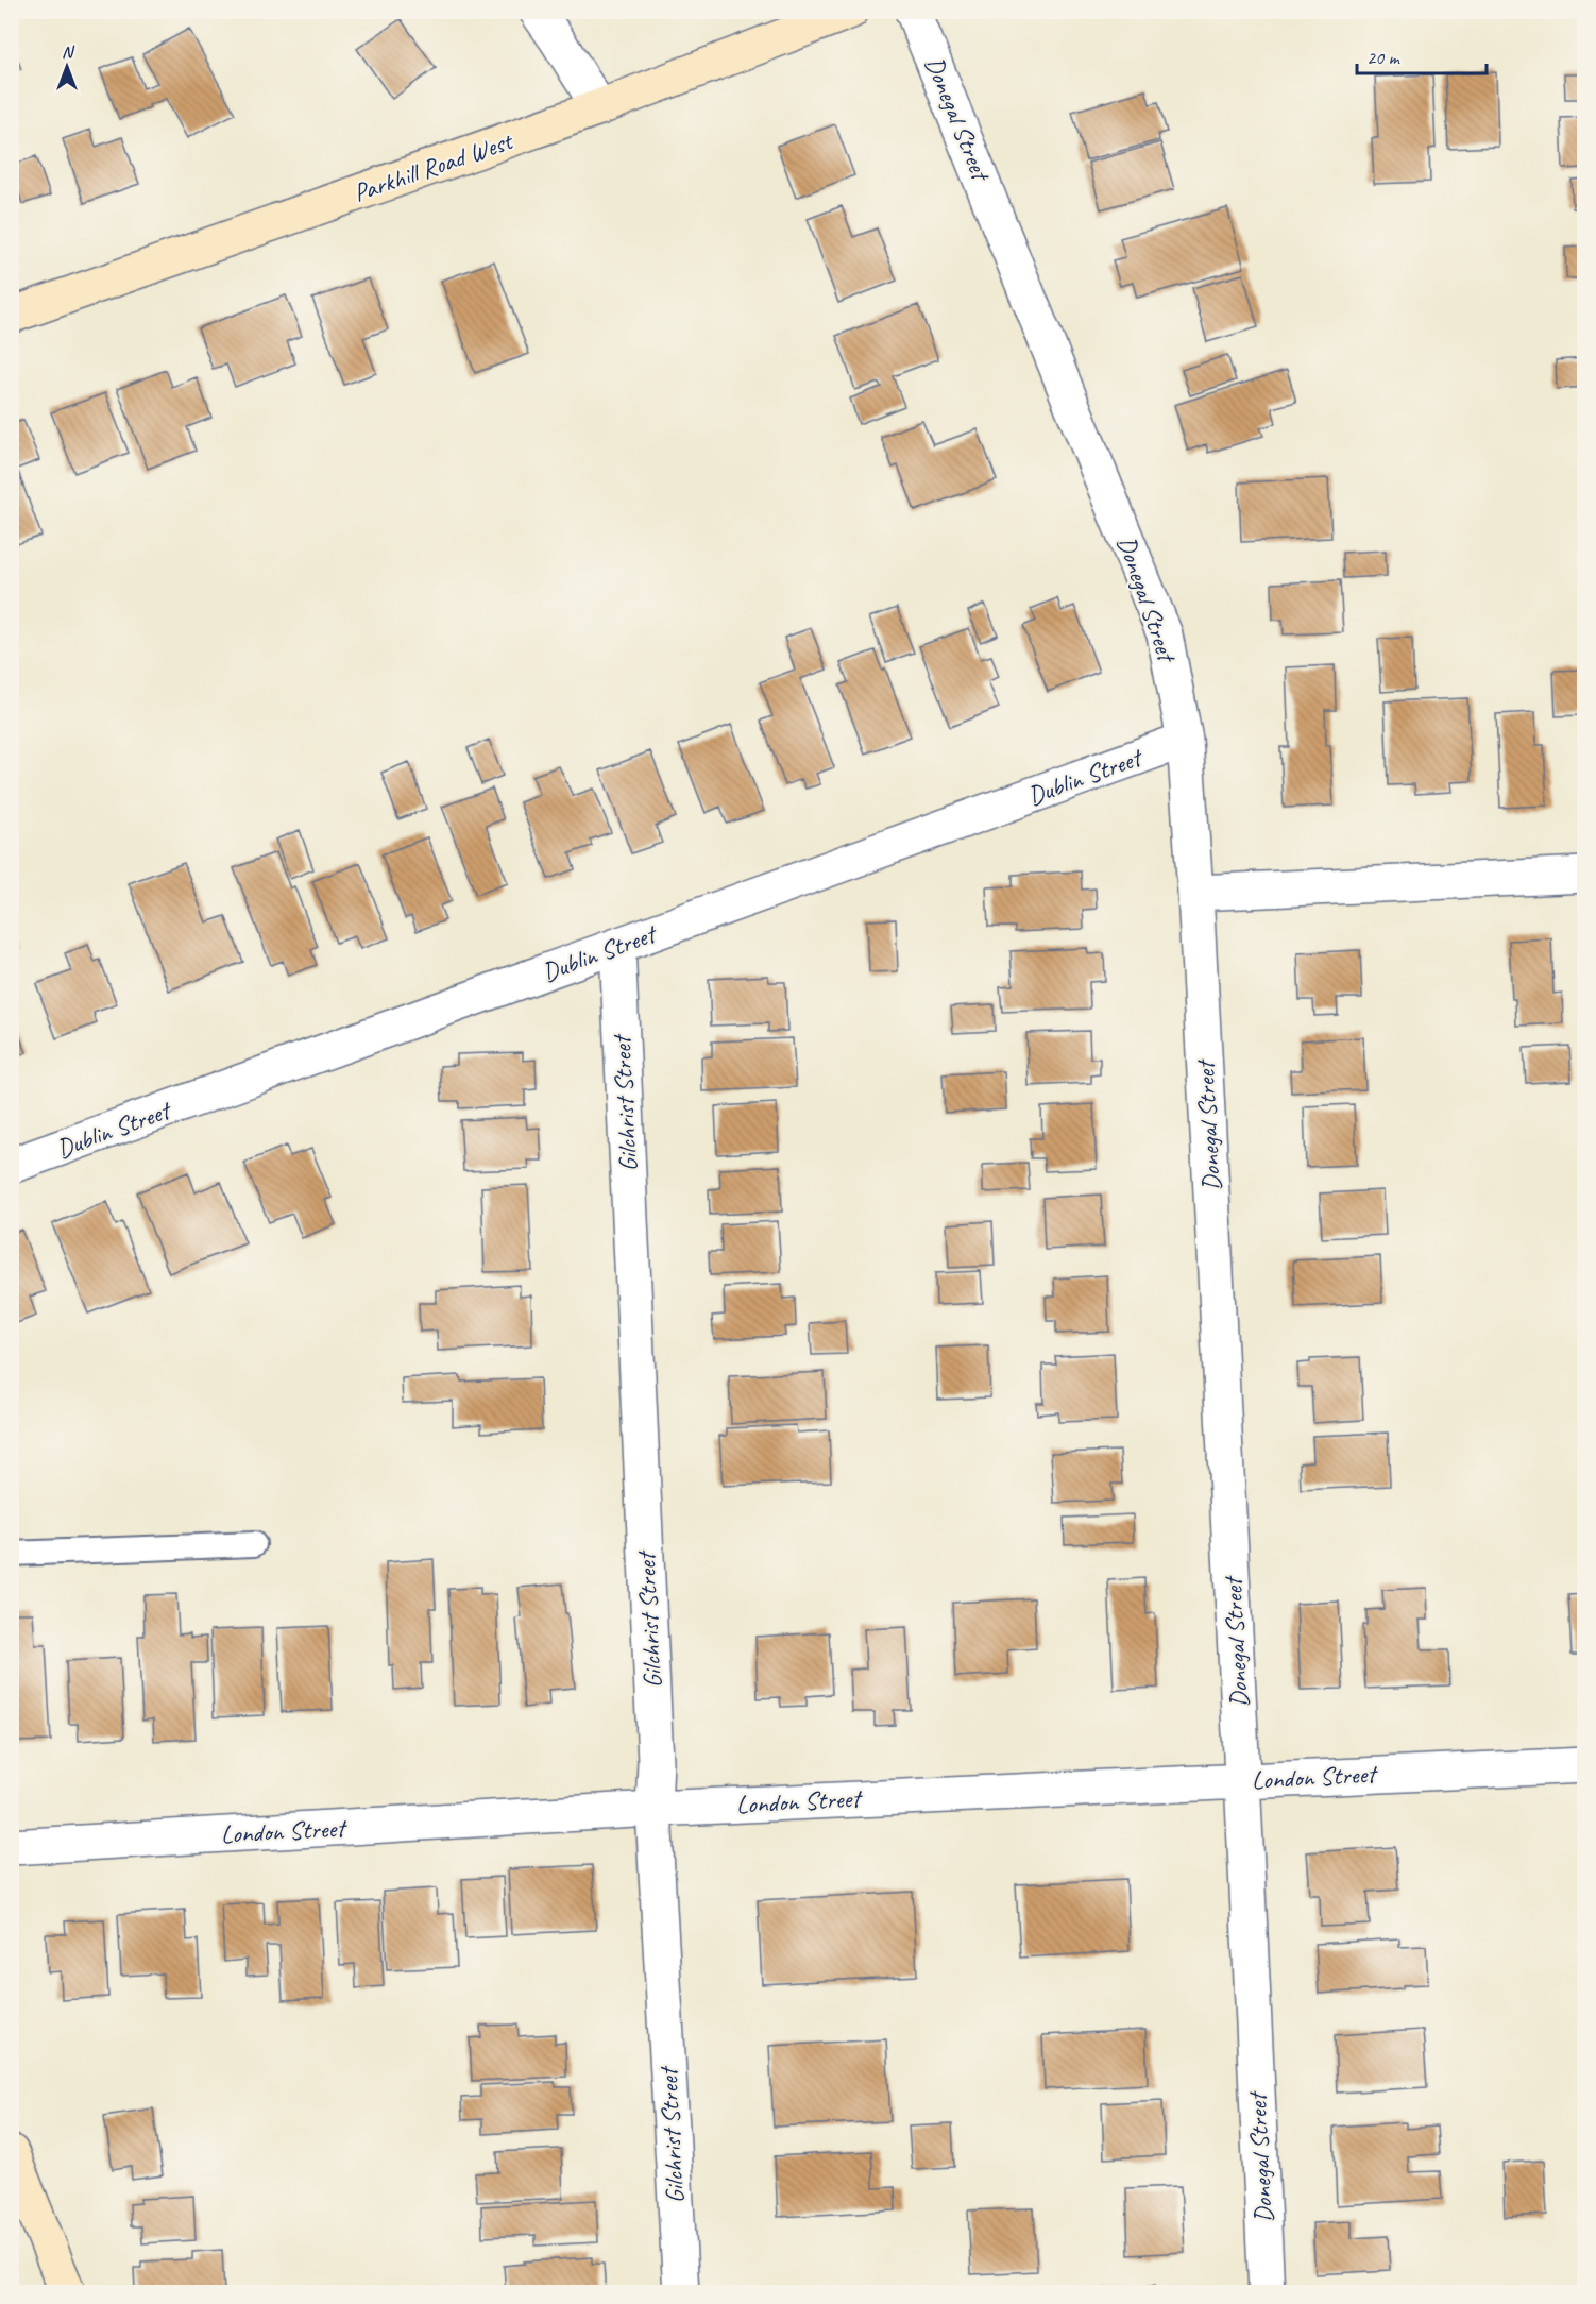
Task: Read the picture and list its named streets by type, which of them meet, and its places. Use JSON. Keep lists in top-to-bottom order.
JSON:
{
  "streets": {
    "main road": ["Parkhill Road West"],
    "street": [
      "Donegal Street",
      "Dublin Street",
      "Gilchrist Street",
      "London Street"
    ]
  },
  "crossings": [
    ["Donegal Street", "Dublin Street"],
    ["Donegal Street", "London Street"],
    ["Dublin Street", "Gilchrist Street"],
    ["Gilchrist Street", "London Street"]
  ],
  "scale_bar": "20 m",
  "north": "top"
}
